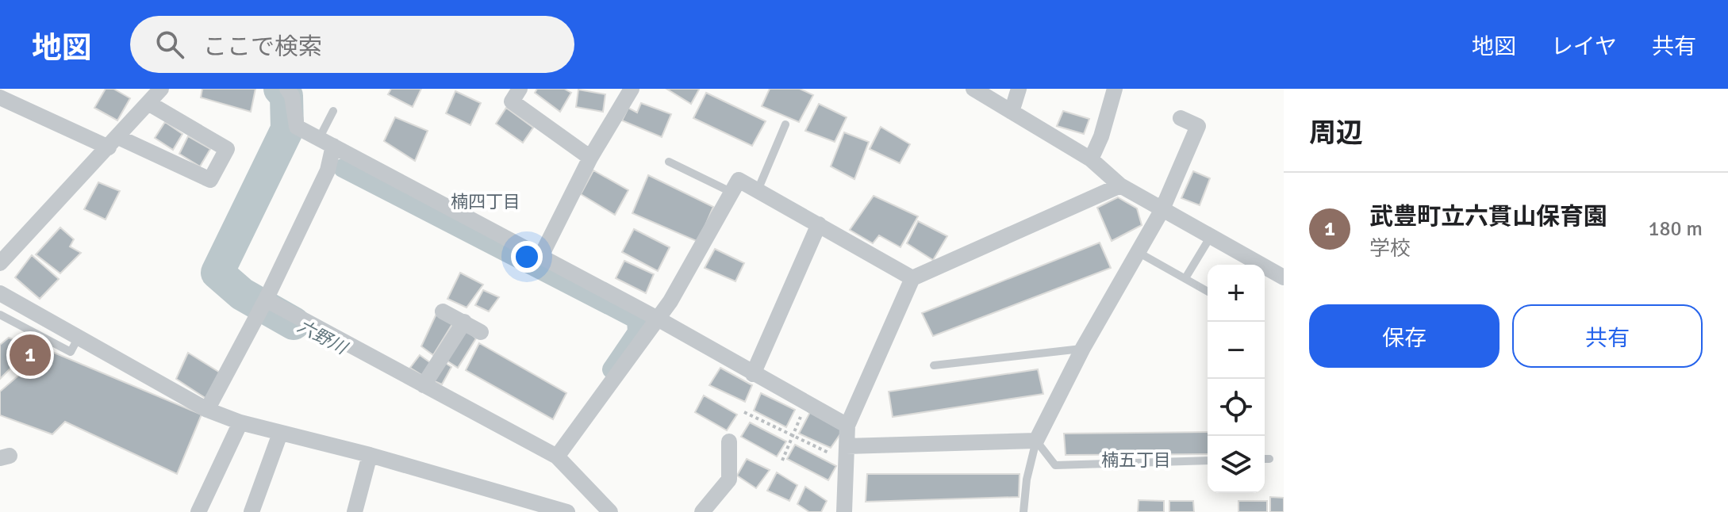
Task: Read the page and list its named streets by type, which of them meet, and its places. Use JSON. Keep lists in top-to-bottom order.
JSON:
{
  "districts": ["楠四丁目", "楠五丁目"],
  "water": ["六野川"],
  "page": {
    "header": "地図",
    "search": "ここで検索",
    "nav": ["地図", "レイヤ", "共有"],
    "heading": "周辺",
    "list": [
      {
        "mark": "1",
        "name": "武豊町立六貫山保育園",
        "note": "学校",
        "value": "180 m"
      }
    ],
    "map_buttons": ["+", "−"],
    "buttons": ["保存", "共有"],
    "pins": "1"
  }
}
